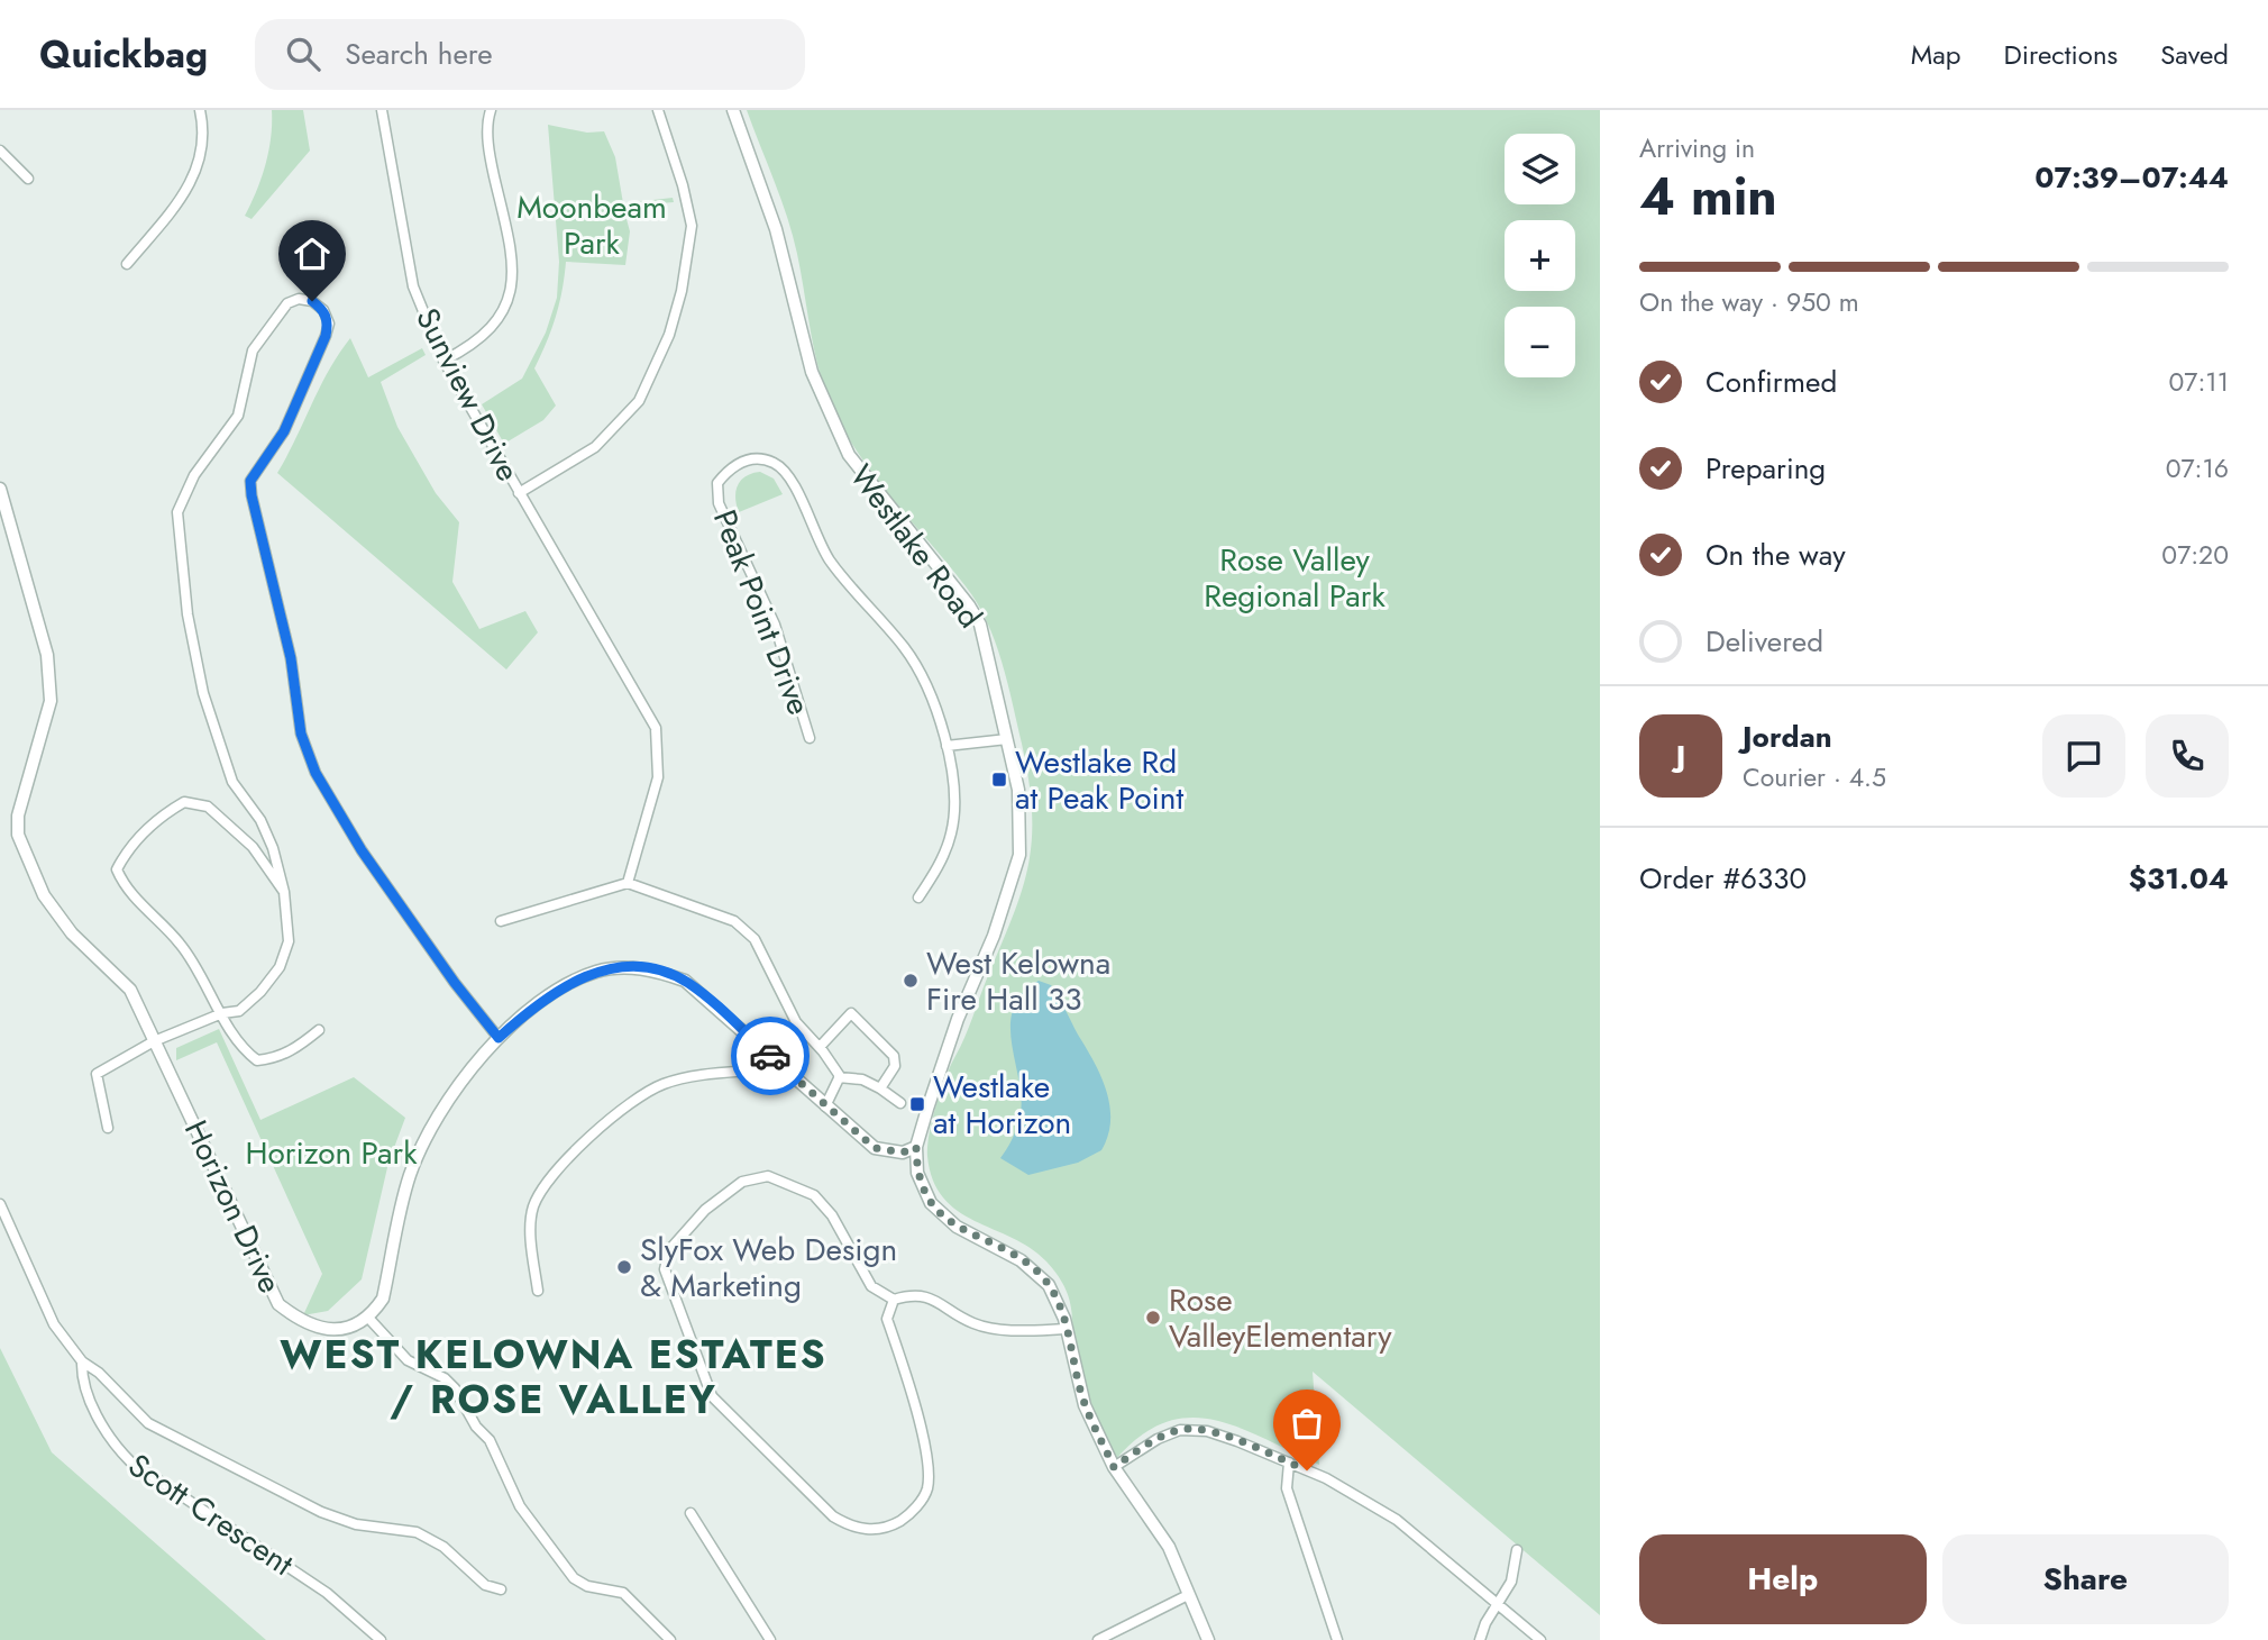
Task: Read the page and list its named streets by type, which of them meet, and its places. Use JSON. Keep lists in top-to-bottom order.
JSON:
{
  "streets": {
    "street": [
      "Sunview Drive",
      "Westlake Road",
      "Peak Point Drive",
      "Horizon Drive",
      "Scott Crescent"
    ]
  },
  "districts": ["WEST KELOWNA ESTATES / ROSE VALLEY"],
  "parks": ["Moonbeam Park", "Rose Valley Regional Park", "Horizon Park"],
  "places": {
    "transit": ["Westlake Rd at Peak Point", "Westlake at Horizon"],
    "other": ["West Kelowna Fire Hall 33", "SlyFox Web Design & Marketing", "Rose ValleyElementary"]
  },
  "page": {
    "header": "Quickbag",
    "search": "Search here",
    "nav": ["Map", "Directions", "Saved"],
    "heading": ["4 min", "Arriving in", "07:39–07:44"],
    "panel": [
      "Jordan",
      "Courier · 4.5",
      "Order #6330",
      "$31.04"
    ],
    "map_buttons": ["+", "−"],
    "bar": "On the way · 950 m",
    "list": [
      ["Confirmed", "07:11"],
      ["Preparing", "07:16"],
      ["On the way", "07:20"],
      "Delivered"
    ],
    "round": "J",
    "buttons": ["Help", "Share"]
  }
}
